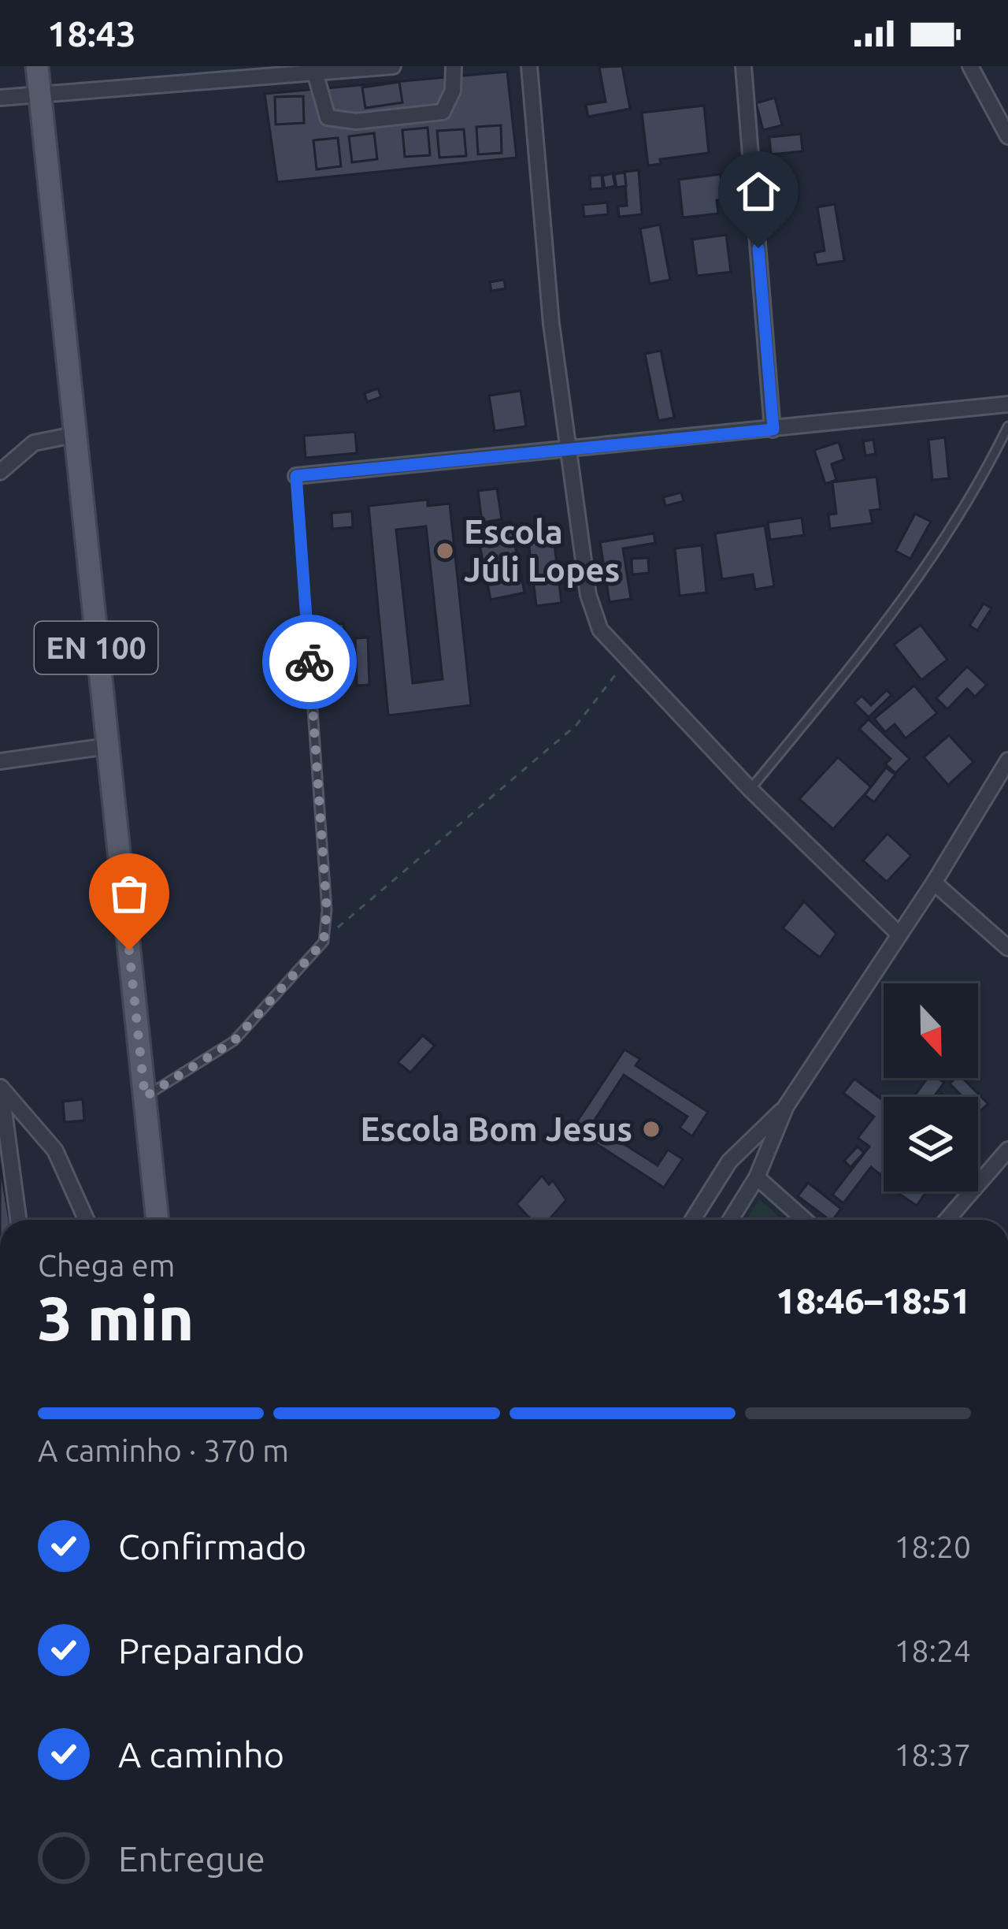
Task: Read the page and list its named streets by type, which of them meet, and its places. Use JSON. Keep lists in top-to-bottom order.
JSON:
{
  "streets": {
    "main road": ["EN 100"]
  },
  "places": ["Escola Júli Lopes", "Escola Bom Jesus"],
  "north": "bottom",
  "page": {
    "status": "18:43",
    "heading": ["3 min", "Chega em", "18:46–18:51"],
    "bar": "A caminho · 370 m",
    "list": [
      ["Confirmado", "18:20"],
      ["Preparando", "18:24"],
      ["A caminho", "18:37"],
      "Entregue"
    ]
  }
}
